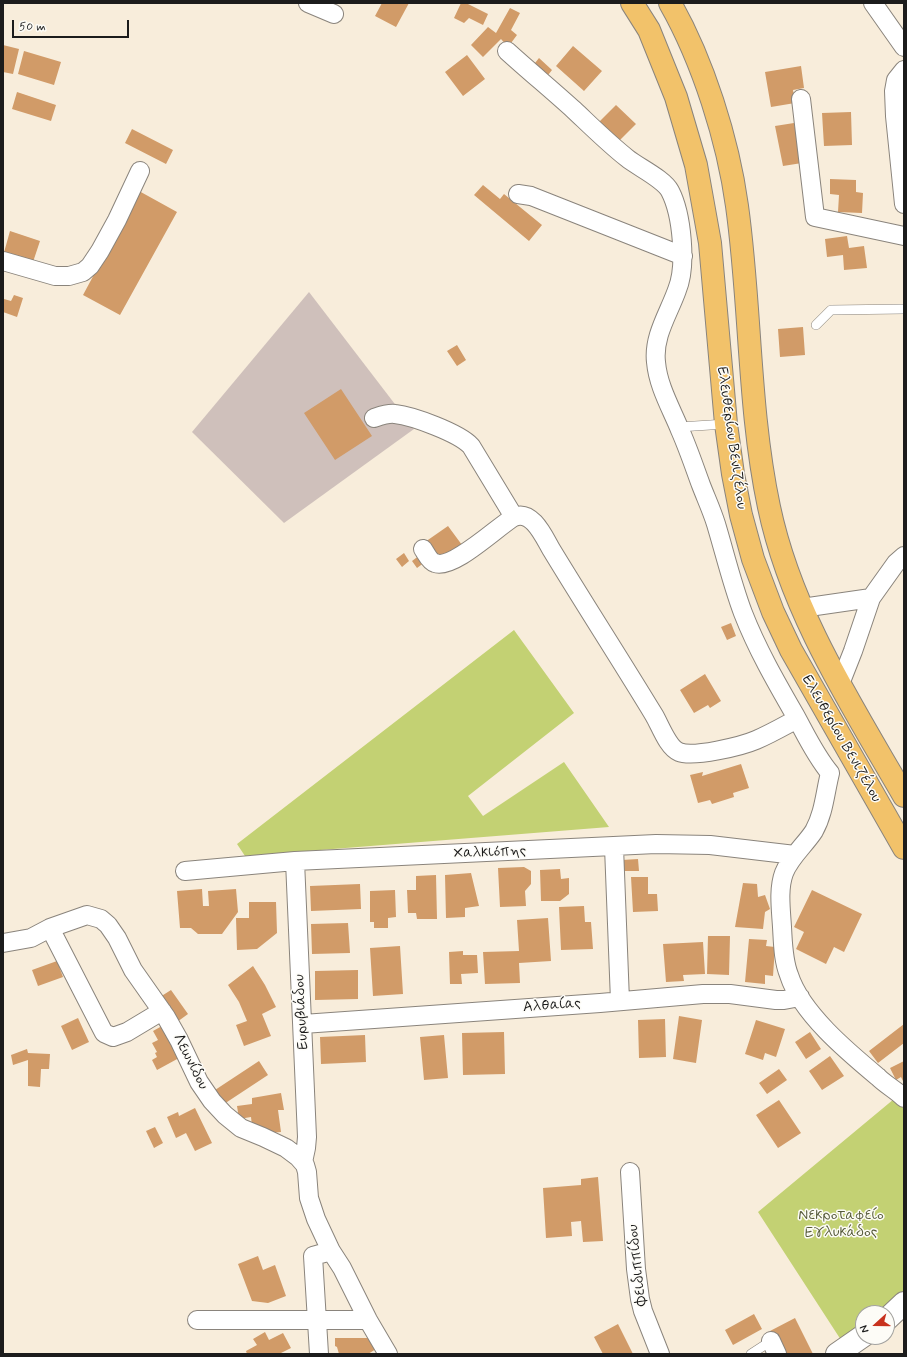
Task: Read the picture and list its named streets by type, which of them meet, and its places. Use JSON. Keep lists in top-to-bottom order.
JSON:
{
  "streets": {
    "main road": ["Ελευθερίου Βενιζέλου"],
    "street": [
      "Χαλκιόπης",
      "Αλθαίας",
      "Ευρυβιάδου",
      "Λεωνίδου",
      "Φειδιππίδου"
    ]
  },
  "crossings": [
    ["Χαλκιόπης", "Ευρυβιάδου"],
    ["Αλθαίας", "Ευρυβιάδου"],
    ["Ευρυβιάδου", "Λεωνίδου"]
  ],
  "parks": ["Νεκροταφείο Εγλυκάδος"],
  "scale_bar": "50 m",
  "north": "left"
}
